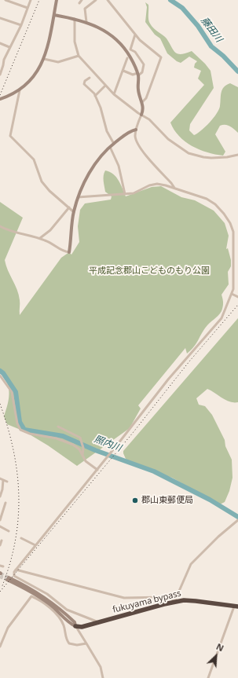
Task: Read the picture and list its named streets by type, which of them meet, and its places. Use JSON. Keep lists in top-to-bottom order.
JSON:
{
  "streets": {
    "highway": ["fukuyama bypass"]
  },
  "water": ["藤田川", "照内川"],
  "parks": ["平成記念郡山こどものもり公園"],
  "places": ["郡山東郵便局"],
  "north": "top right"
}
